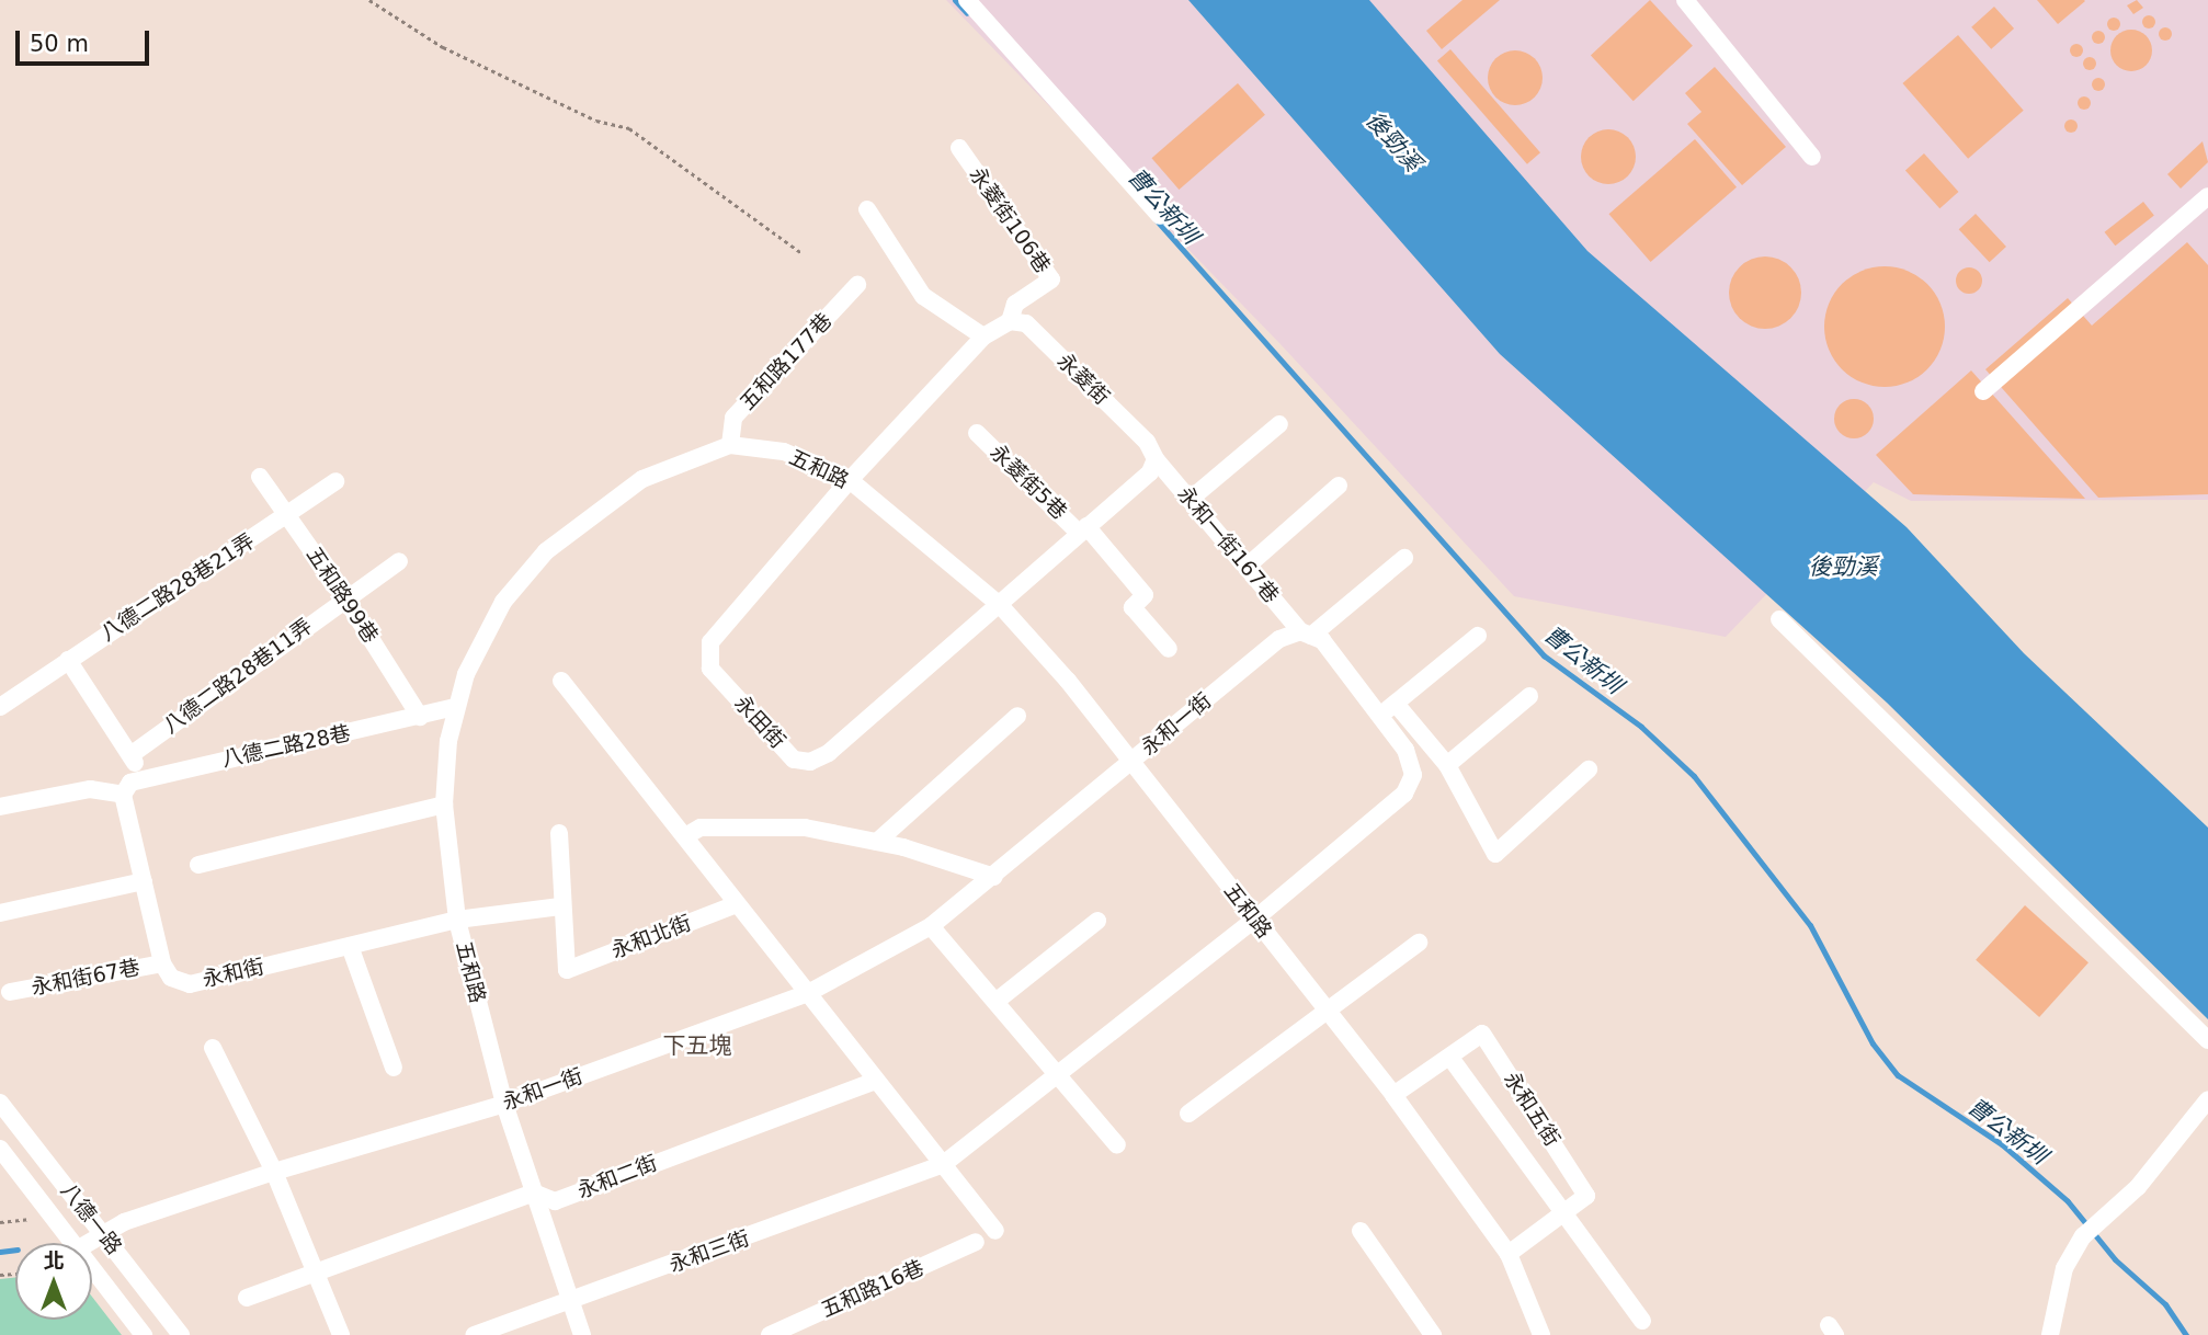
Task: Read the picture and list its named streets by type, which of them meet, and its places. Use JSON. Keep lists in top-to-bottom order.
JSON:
{
  "streets": {
    "street": [
      "永菱街106巷",
      "五和路177巷",
      "永菱街",
      "五和路",
      "永菱街5巷",
      "永和一街167巷",
      "八德二路28巷21弄",
      "五和路99巷",
      "八德二路28巷11弄",
      "永田街",
      "永和一街",
      "八德二路28巷",
      "永和北街",
      "永和街",
      "永和街67巷",
      "永和五街",
      "永和二街",
      "八德一路",
      "永和三街",
      "五和路16巷"
    ]
  },
  "crossings": [
    ["永菱街106巷", "永菱街"],
    ["五和路177巷", "五和路"],
    ["永菱街", "永和一街167巷"],
    ["五和路", "永田街"],
    ["五和路", "永和一街"],
    ["五和路", "八德二路28巷"],
    ["五和路", "永和街"],
    ["五和路", "永和五街"],
    ["五和路", "永和二街"],
    ["五和路", "永和三街"],
    ["永和一街167巷", "永和一街"],
    ["八德二路28巷21弄", "五和路99巷"],
    ["五和路99巷", "八德二路28巷11弄"],
    ["五和路99巷", "八德二路28巷"],
    ["永和一街", "八德一路"],
    ["永和北街", "永和街"],
    ["永和街", "永和街67巷"]
  ],
  "districts": ["下五塊"],
  "water": ["後勁溪", "曹公新圳"],
  "scale_bar": "50 m",
  "north": "top"
}
